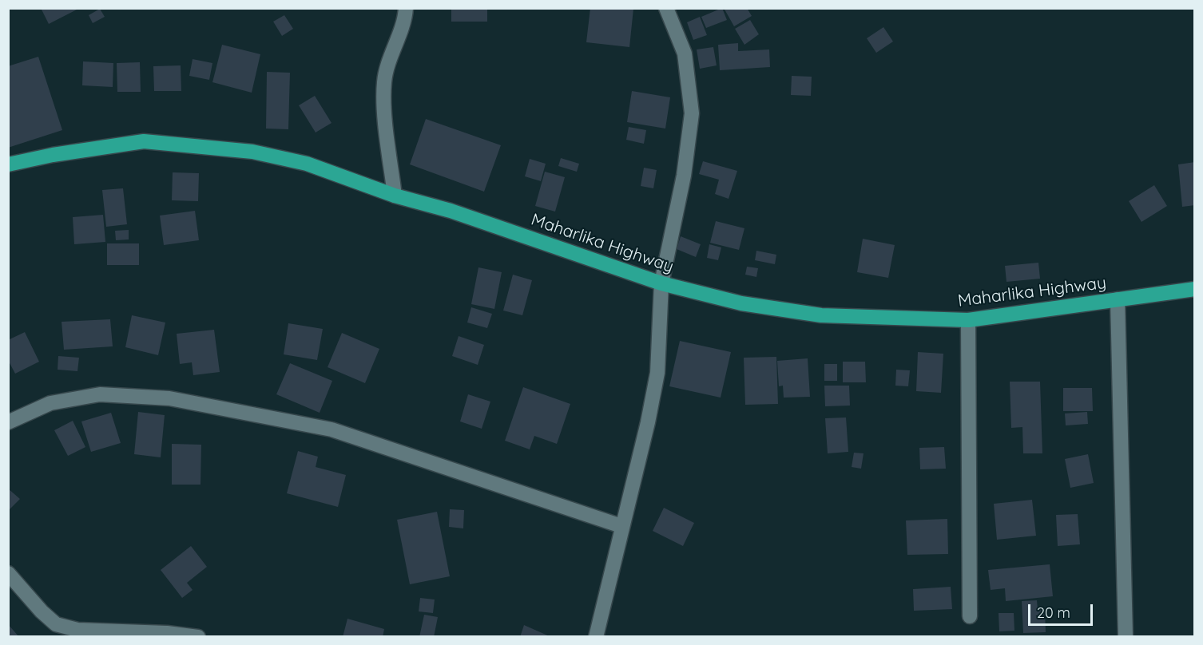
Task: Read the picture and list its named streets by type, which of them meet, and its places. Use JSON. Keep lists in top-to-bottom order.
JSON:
{
  "streets": {
    "highway": ["Maharlika Highway"]
  },
  "scale_bar": "20 m"
}
